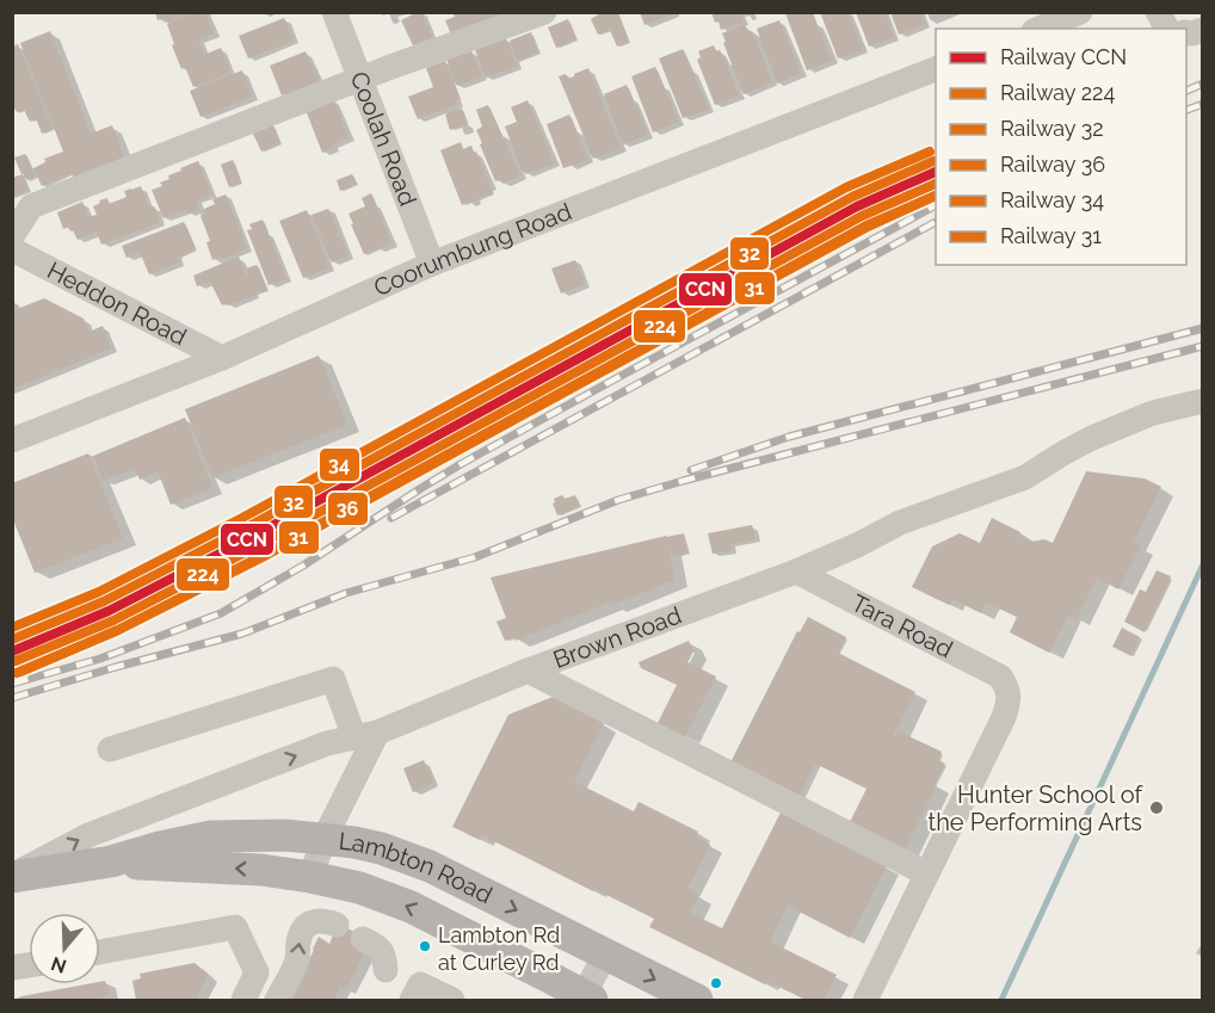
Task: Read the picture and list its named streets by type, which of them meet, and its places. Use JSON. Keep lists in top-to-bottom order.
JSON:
{
  "streets": {
    "main road": ["Lambton Road"],
    "street": [
      "Coolah Road",
      "Coorumbung Road",
      "Heddon Road",
      "Tara Road",
      "Brown Road"
    ]
  },
  "crossings": [
    ["Coolah Road", "Coorumbung Road"],
    ["Coorumbung Road", "Heddon Road"],
    ["Tara Road", "Brown Road"],
    ["Brown Road", "Lambton Road"]
  ],
  "places": ["Hunter School of the Performing Arts", "Lambton Rd at Curley Rd"],
  "lines": [
    "rail line 34",
    "rail line 32",
    "rail line CCN",
    "rail line 224",
    "rail line 36",
    "rail line 31"
  ],
  "legend": [
    "Railway CCN",
    "Railway 224",
    "Railway 32",
    "Railway 36",
    "Railway 34",
    "Railway 31"
  ],
  "north": "bottom"
}
